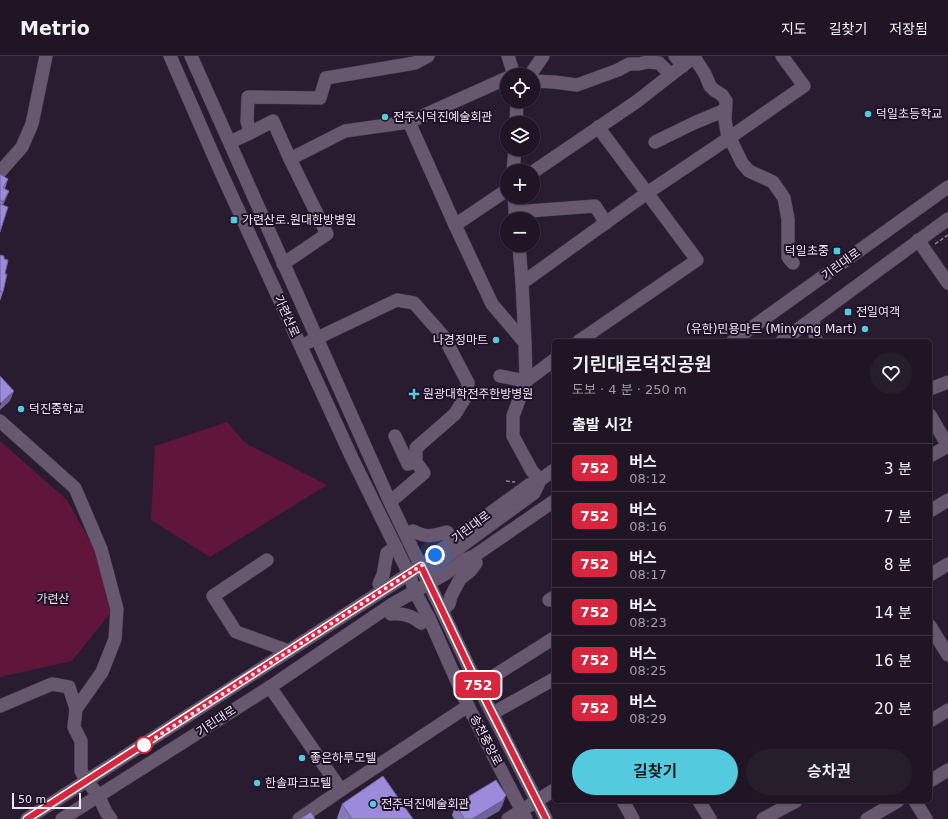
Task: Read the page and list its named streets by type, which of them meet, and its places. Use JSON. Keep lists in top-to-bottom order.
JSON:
{
  "streets": {
    "street": ["기린대로", "가련산로", "송천중앙로"]
  },
  "crossings": [
    ["기린대로", "가련산로"],
    ["기린대로", "송천중앙로"],
    ["가련산로", "송천중앙로"]
  ],
  "parks": ["가련산"],
  "places": {
    "other": [
      "덕일초등학교",
      "전주시덕진예술회관",
      "(유한)민용마트 (Minyong Mart)",
      "나경정마트",
      "덕진중학교",
      "좋은하루모텔",
      "한솔파크모텔",
      "전주덕진예술회관"
    ],
    "transit": ["가련산로.원대한방병원", "덕일초중", "전일여객"],
    "health": ["원광대학전주한방병원"]
  },
  "lines": ["bus line 752"],
  "scale_bar": "50 m",
  "page": {
    "header": "Metrio",
    "nav": ["지도", "길찾기", "저장됨"],
    "on_map": "752",
    "map_buttons": ["+", "−"],
    "heading": [
      ["기린대로덕진공원", "도보 · 4 분 · 250 m"],
      "출발 시간"
    ],
    "list": [
      {
        "mark": "752",
        "name": "버스",
        "note": "08:12",
        "value": "3 분"
      },
      {
        "mark": "752",
        "name": "버스",
        "note": "08:16",
        "value": "7 분"
      },
      {
        "mark": "752",
        "name": "버스",
        "note": "08:17",
        "value": "8 분"
      },
      {
        "mark": "752",
        "name": "버스",
        "note": "08:23",
        "value": "14 분"
      },
      {
        "mark": "752",
        "name": "버스",
        "note": "08:25",
        "value": "16 분"
      },
      {
        "mark": "752",
        "name": "버스",
        "note": "08:29",
        "value": "20 분"
      }
    ],
    "buttons": ["길찾기", "승차권"],
    "scale": "50 m"
  }
}
